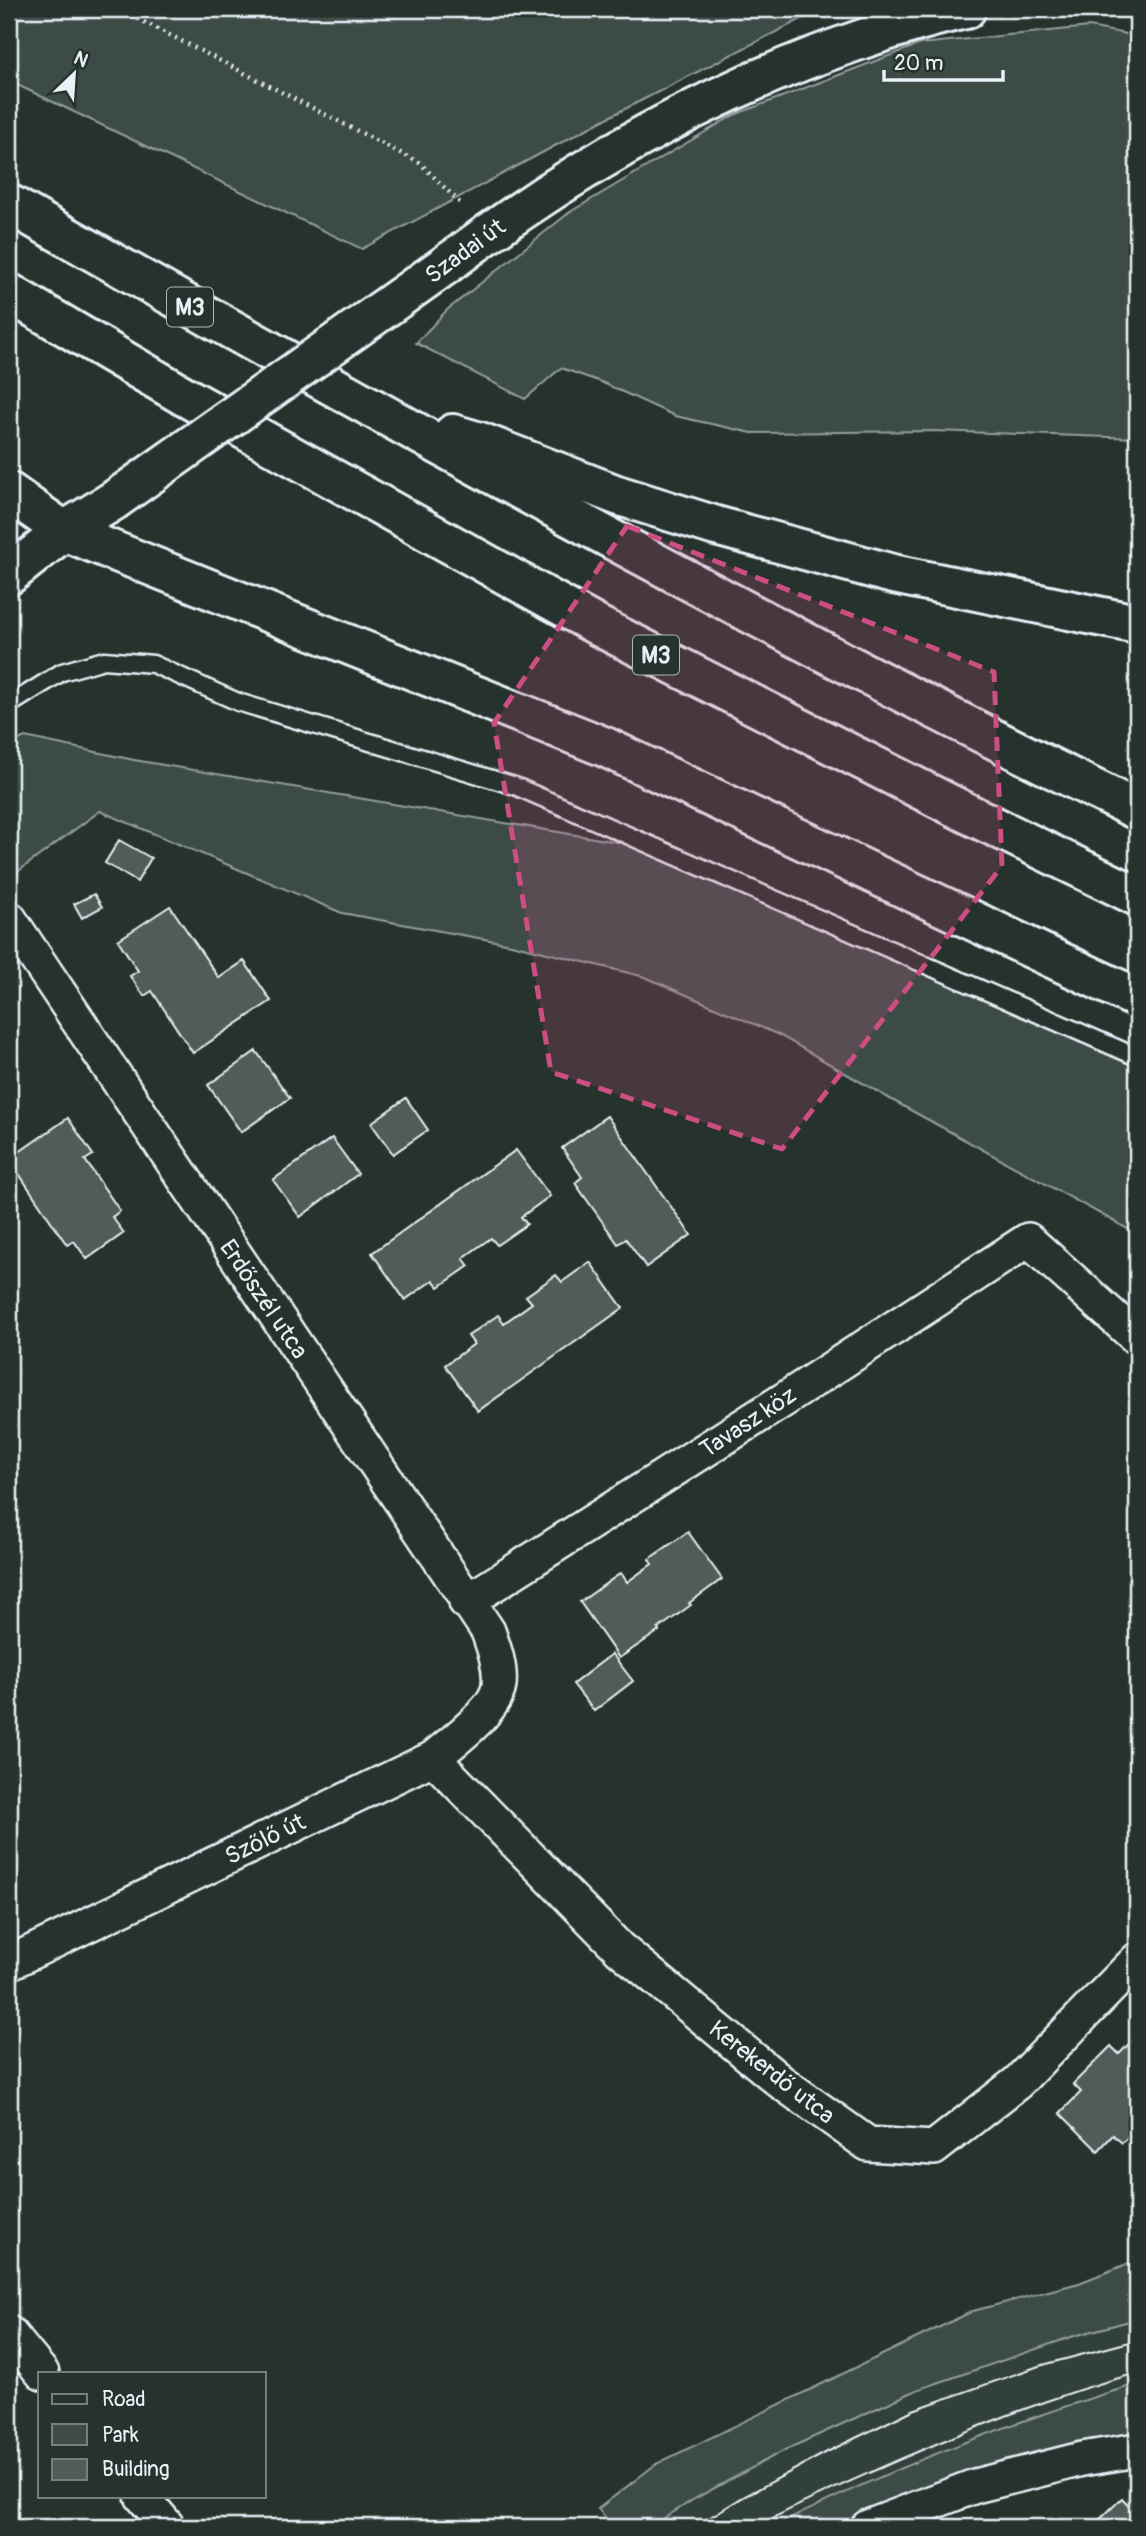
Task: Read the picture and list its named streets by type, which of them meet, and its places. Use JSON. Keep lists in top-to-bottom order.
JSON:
{
  "streets": {
    "main road": ["Szadai út", "M3"],
    "street": [
      "Erdőszél utca",
      "Tavasz köz",
      "Szőlő út",
      "Kerekerdő utca"
    ]
  },
  "crossings": [
    ["Erdőszél utca", "Tavasz köz"],
    ["Erdőszél utca", "Szőlő út"],
    ["Szőlő út", "Kerekerdő utca"]
  ],
  "legend": ["Road", "Park", "Building"],
  "scale_bar": "20 m",
  "north": "top right"
}
